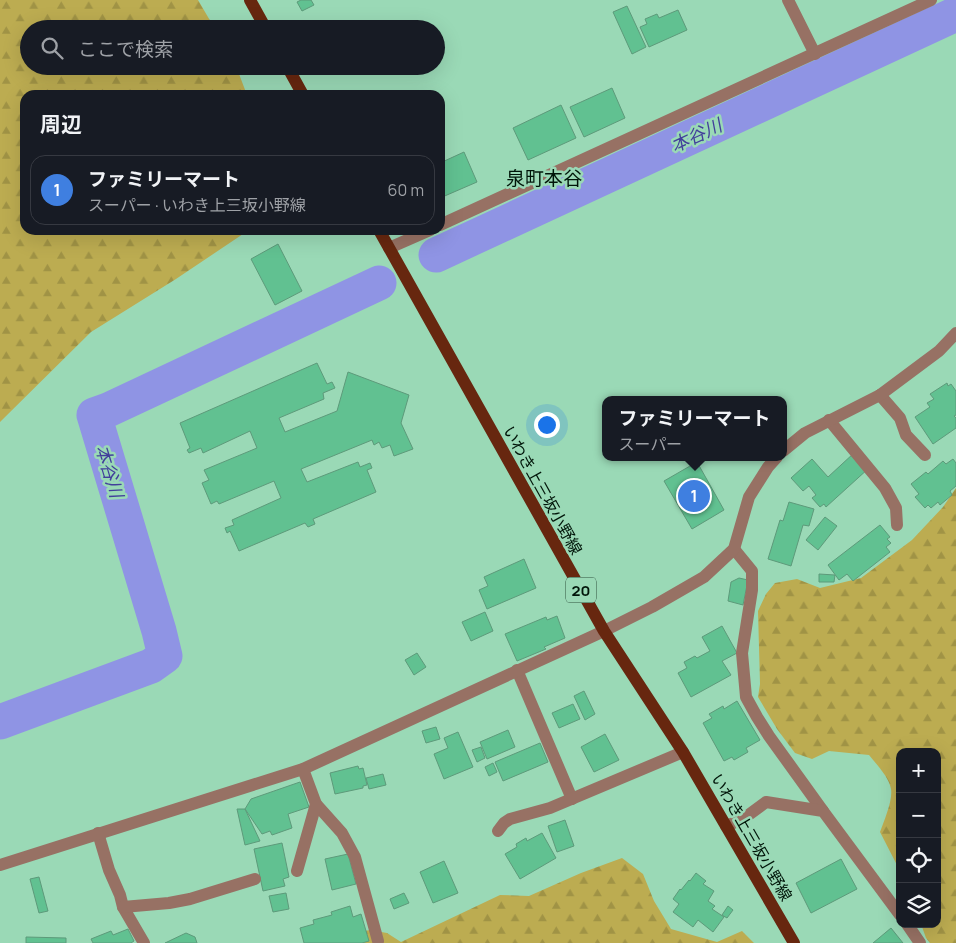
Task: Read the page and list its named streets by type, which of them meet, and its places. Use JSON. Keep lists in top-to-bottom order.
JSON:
{
  "streets": {
    "main road": ["いわき上三坂小野線", "20"]
  },
  "districts": ["泉町本谷"],
  "water": ["本谷川"],
  "page": {
    "search": "ここで検索",
    "heading": "周辺",
    "list": [
      {
        "mark": "1",
        "name": "ファミリーマート",
        "note": "スーパー · いわき上三坂小野線",
        "value": "60 m"
      }
    ],
    "popup": ["ファミリーマート", "スーパー"],
    "pins": "1",
    "map_buttons": ["+", "−"]
  }
}
